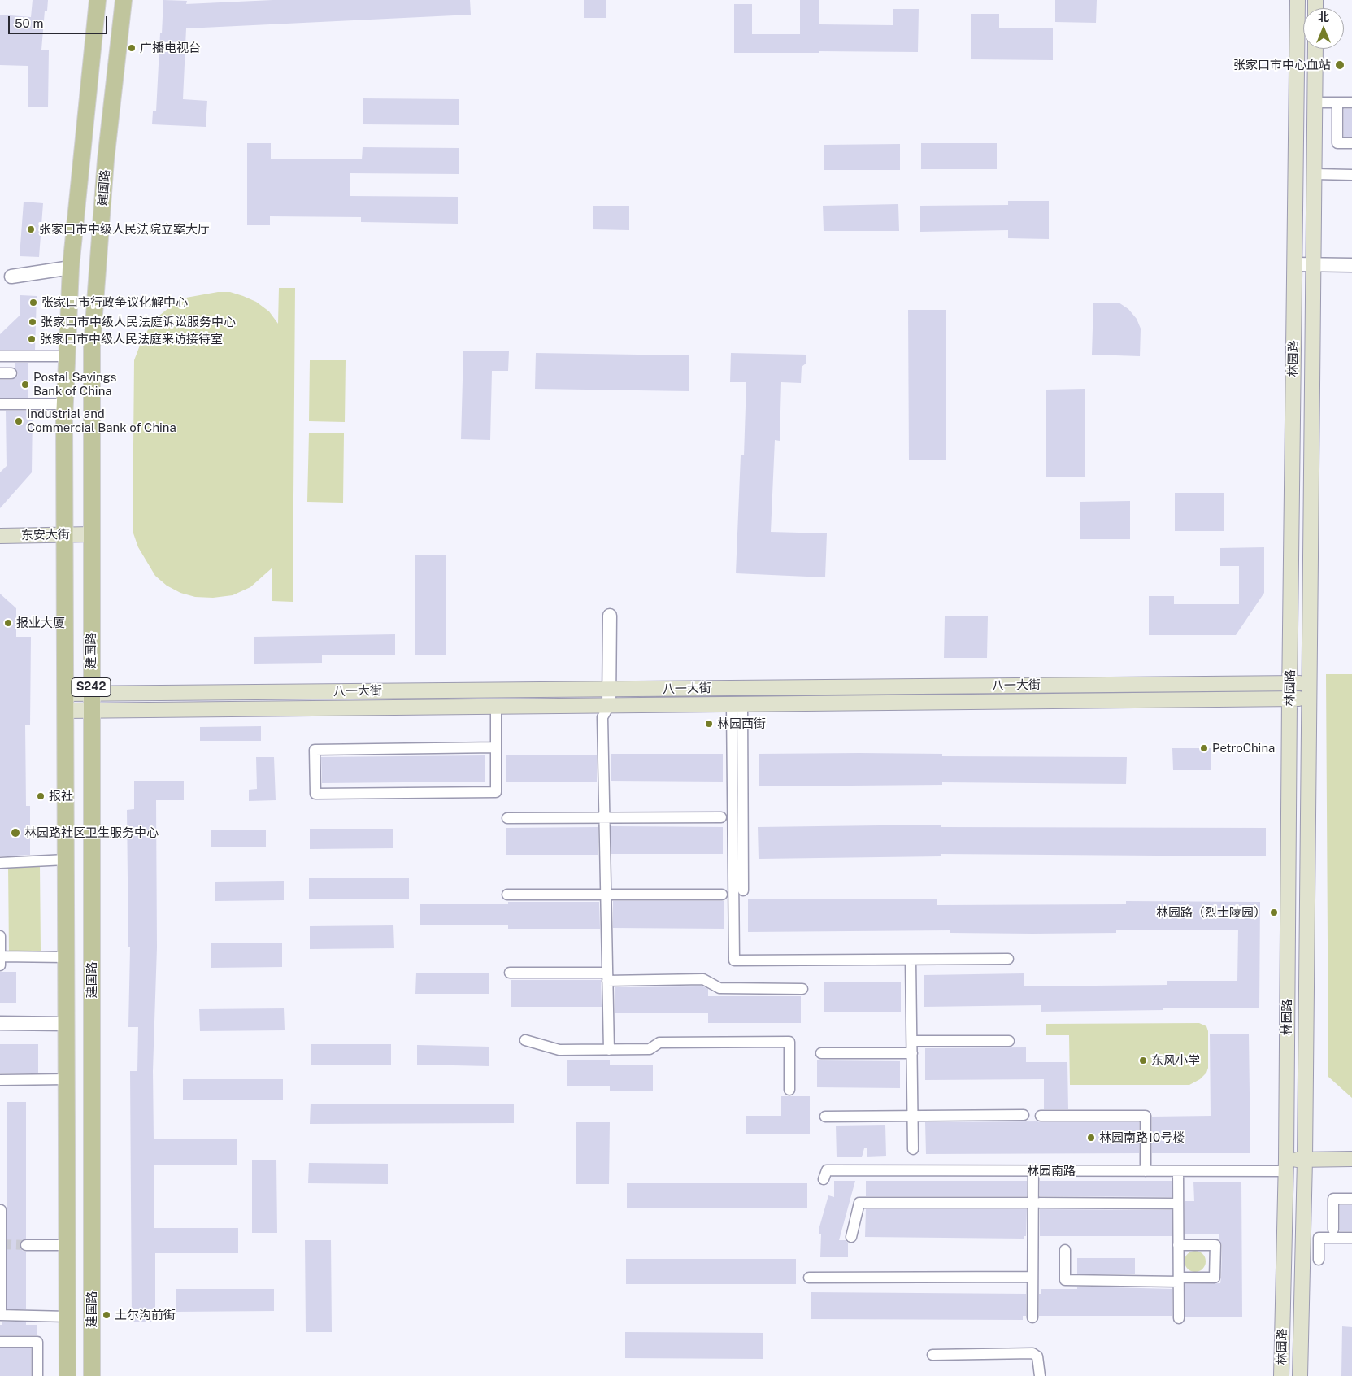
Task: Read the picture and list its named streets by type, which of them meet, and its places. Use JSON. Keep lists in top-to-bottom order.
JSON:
{
  "streets": {
    "main road": [
      "建国路",
      "林园路",
      "东安大街",
      "八一大街",
      "S242"
    ],
    "street": ["林园南路"]
  },
  "crossings": [
    ["建国路", "东安大街"],
    ["建国路", "八一大街"],
    ["林园路", "八一大街"],
    ["林园路", "林园南路"]
  ],
  "places": [
    "广播电视台",
    "张家口市中心血站",
    "张家口市中级人民法院立案大厅",
    "张家口市行政争议化解中心",
    "张家口市中级人民法庭诉讼服务中心",
    "张家口市中级人民法庭来访接待室",
    "Postal Savings Bank of China",
    "Industrial and Commercial Bank of China",
    "报业大厦",
    "林园西街",
    "PetroChina",
    "报社",
    "林园路社区卫生服务中心",
    "林园路（烈士陵园）",
    "东风小学",
    "林园南路10号楼",
    "土尔沟前街"
  ],
  "scale_bar": "50 m",
  "north": "top"
}
